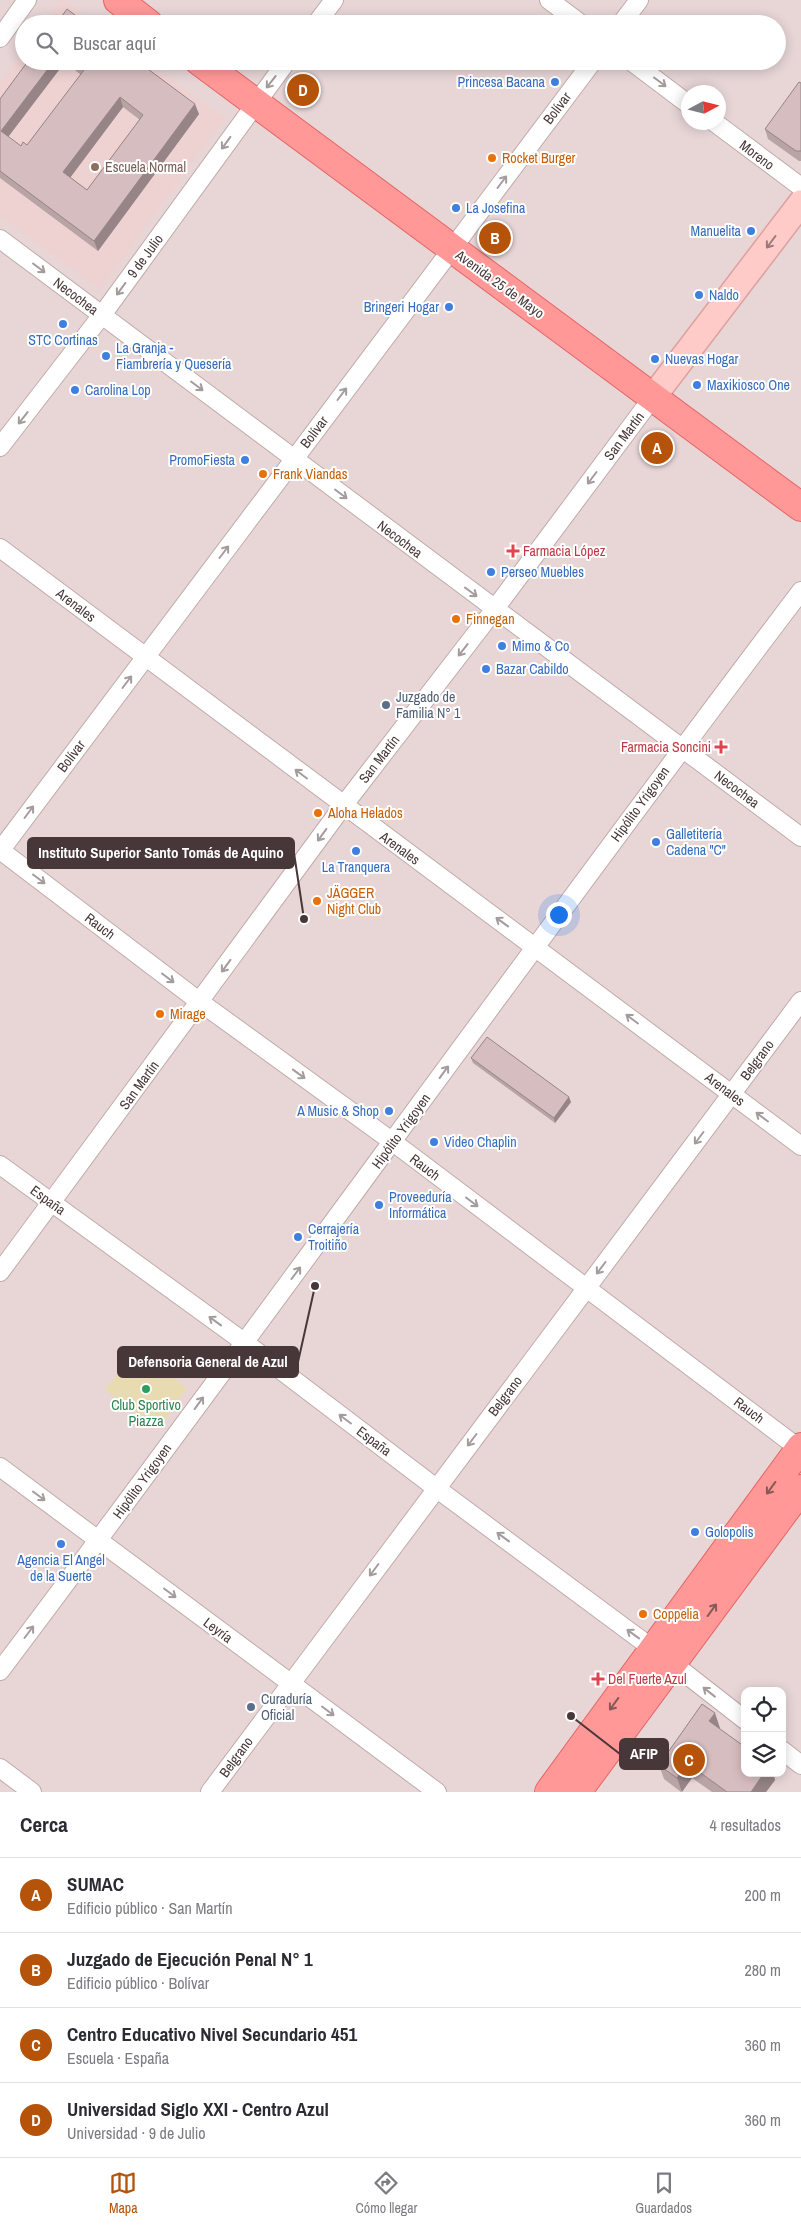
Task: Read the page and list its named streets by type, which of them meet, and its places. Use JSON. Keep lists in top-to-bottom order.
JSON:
{
  "streets": {
    "main road": ["Avenida 25 de Mayo"],
    "street": [
      "Bolívar",
      "Moreno",
      "9 de Julio",
      "Necochea",
      "San Martín",
      "Arenales",
      "Hipólito Yrigoyen",
      "Rauch",
      "Belgrano",
      "España",
      "Leyría"
    ]
  },
  "crossings": [
    ["Bolívar", "Avenida 25 de Mayo"],
    ["Bolívar", "Necochea"],
    ["Bolívar", "Arenales"],
    ["Bolívar", "Rauch"],
    ["9 de Julio", "Avenida 25 de Mayo"],
    ["9 de Julio", "Necochea"],
    ["Avenida 25 de Mayo", "San Martín"],
    ["Necochea", "San Martín"],
    ["Necochea", "Hipólito Yrigoyen"],
    ["San Martín", "Arenales"],
    ["San Martín", "Rauch"],
    ["San Martín", "España"],
    ["Arenales", "Hipólito Yrigoyen"],
    ["Arenales", "Belgrano"],
    ["Hipólito Yrigoyen", "Rauch"],
    ["Hipólito Yrigoyen", "España"],
    ["Hipólito Yrigoyen", "Leyría"],
    ["Rauch", "Belgrano"],
    ["Belgrano", "España"],
    ["Belgrano", "Leyría"]
  ],
  "one_way": [
    "Bolívar",
    "9 de Julio",
    "Necochea",
    "San Martín",
    "Arenales",
    "Hipólito Yrigoyen",
    "Rauch",
    "Belgrano",
    "España",
    "Leyría"
  ],
  "places": {
    "other": [
      "Princesa Bacana",
      "Rocket Burger",
      "Escuela Normal",
      "La Josefina",
      "Manuelita",
      "Naldo",
      "Bringeri Hogar",
      "STC Cortinas",
      "La Granja - Fiambrería y Quesería",
      "Nuevas Hogar",
      "Maxikiosco One",
      "Carolina Lop",
      "PromoFiesta",
      "Frank Viandas",
      "Perseo Muebles",
      "Finnegan",
      "Mimo & Co",
      "Bazar Cabildo",
      "Juzgado de Familia N° 1",
      "Aloha Helados",
      "Galletitería Cadena \"C\"",
      "La Tranquera",
      "JÄGGER Night Club",
      "Instituto Superior Santo Tomás de Aquino",
      "Mirage",
      "A Music & Shop",
      "Video Chaplin",
      "Proveeduría Informática",
      "Cerrajería Troitiño",
      "Defensoria General de Azul",
      "Club Sportivo Piazza",
      "Golopolis",
      "Agencia El Angel de la Suerte",
      "Coppelia",
      "Curaduría Oficial",
      "AFIP"
    ],
    "health": ["Farmacia López", "Farmacia Soncini", "Del Fuerte Azul"]
  },
  "north": "right",
  "page": {
    "search": "Buscar aquí",
    "pins": [
      "D",
      "B",
      "A",
      "C"
    ],
    "heading": ["Cerca", "4 resultados"],
    "list": [
      {
        "mark": "A",
        "name": "SUMAC",
        "note": "Edificio público · San Martín",
        "value": "200 m"
      },
      {
        "mark": "B",
        "name": "Juzgado de Ejecución Penal N° 1",
        "note": "Edificio público · Bolívar",
        "value": "280 m"
      },
      {
        "mark": "C",
        "name": "Centro Educativo Nivel Secundario 451",
        "note": "Escuela · España",
        "value": "360 m"
      },
      {
        "mark": "D",
        "name": "Universidad Siglo XXI - Centro Azul",
        "note": "Universidad · 9 de Julio",
        "value": "360 m"
      }
    ],
    "nav": ["Mapa", "Cómo llegar", "Guardados"]
  }
}
